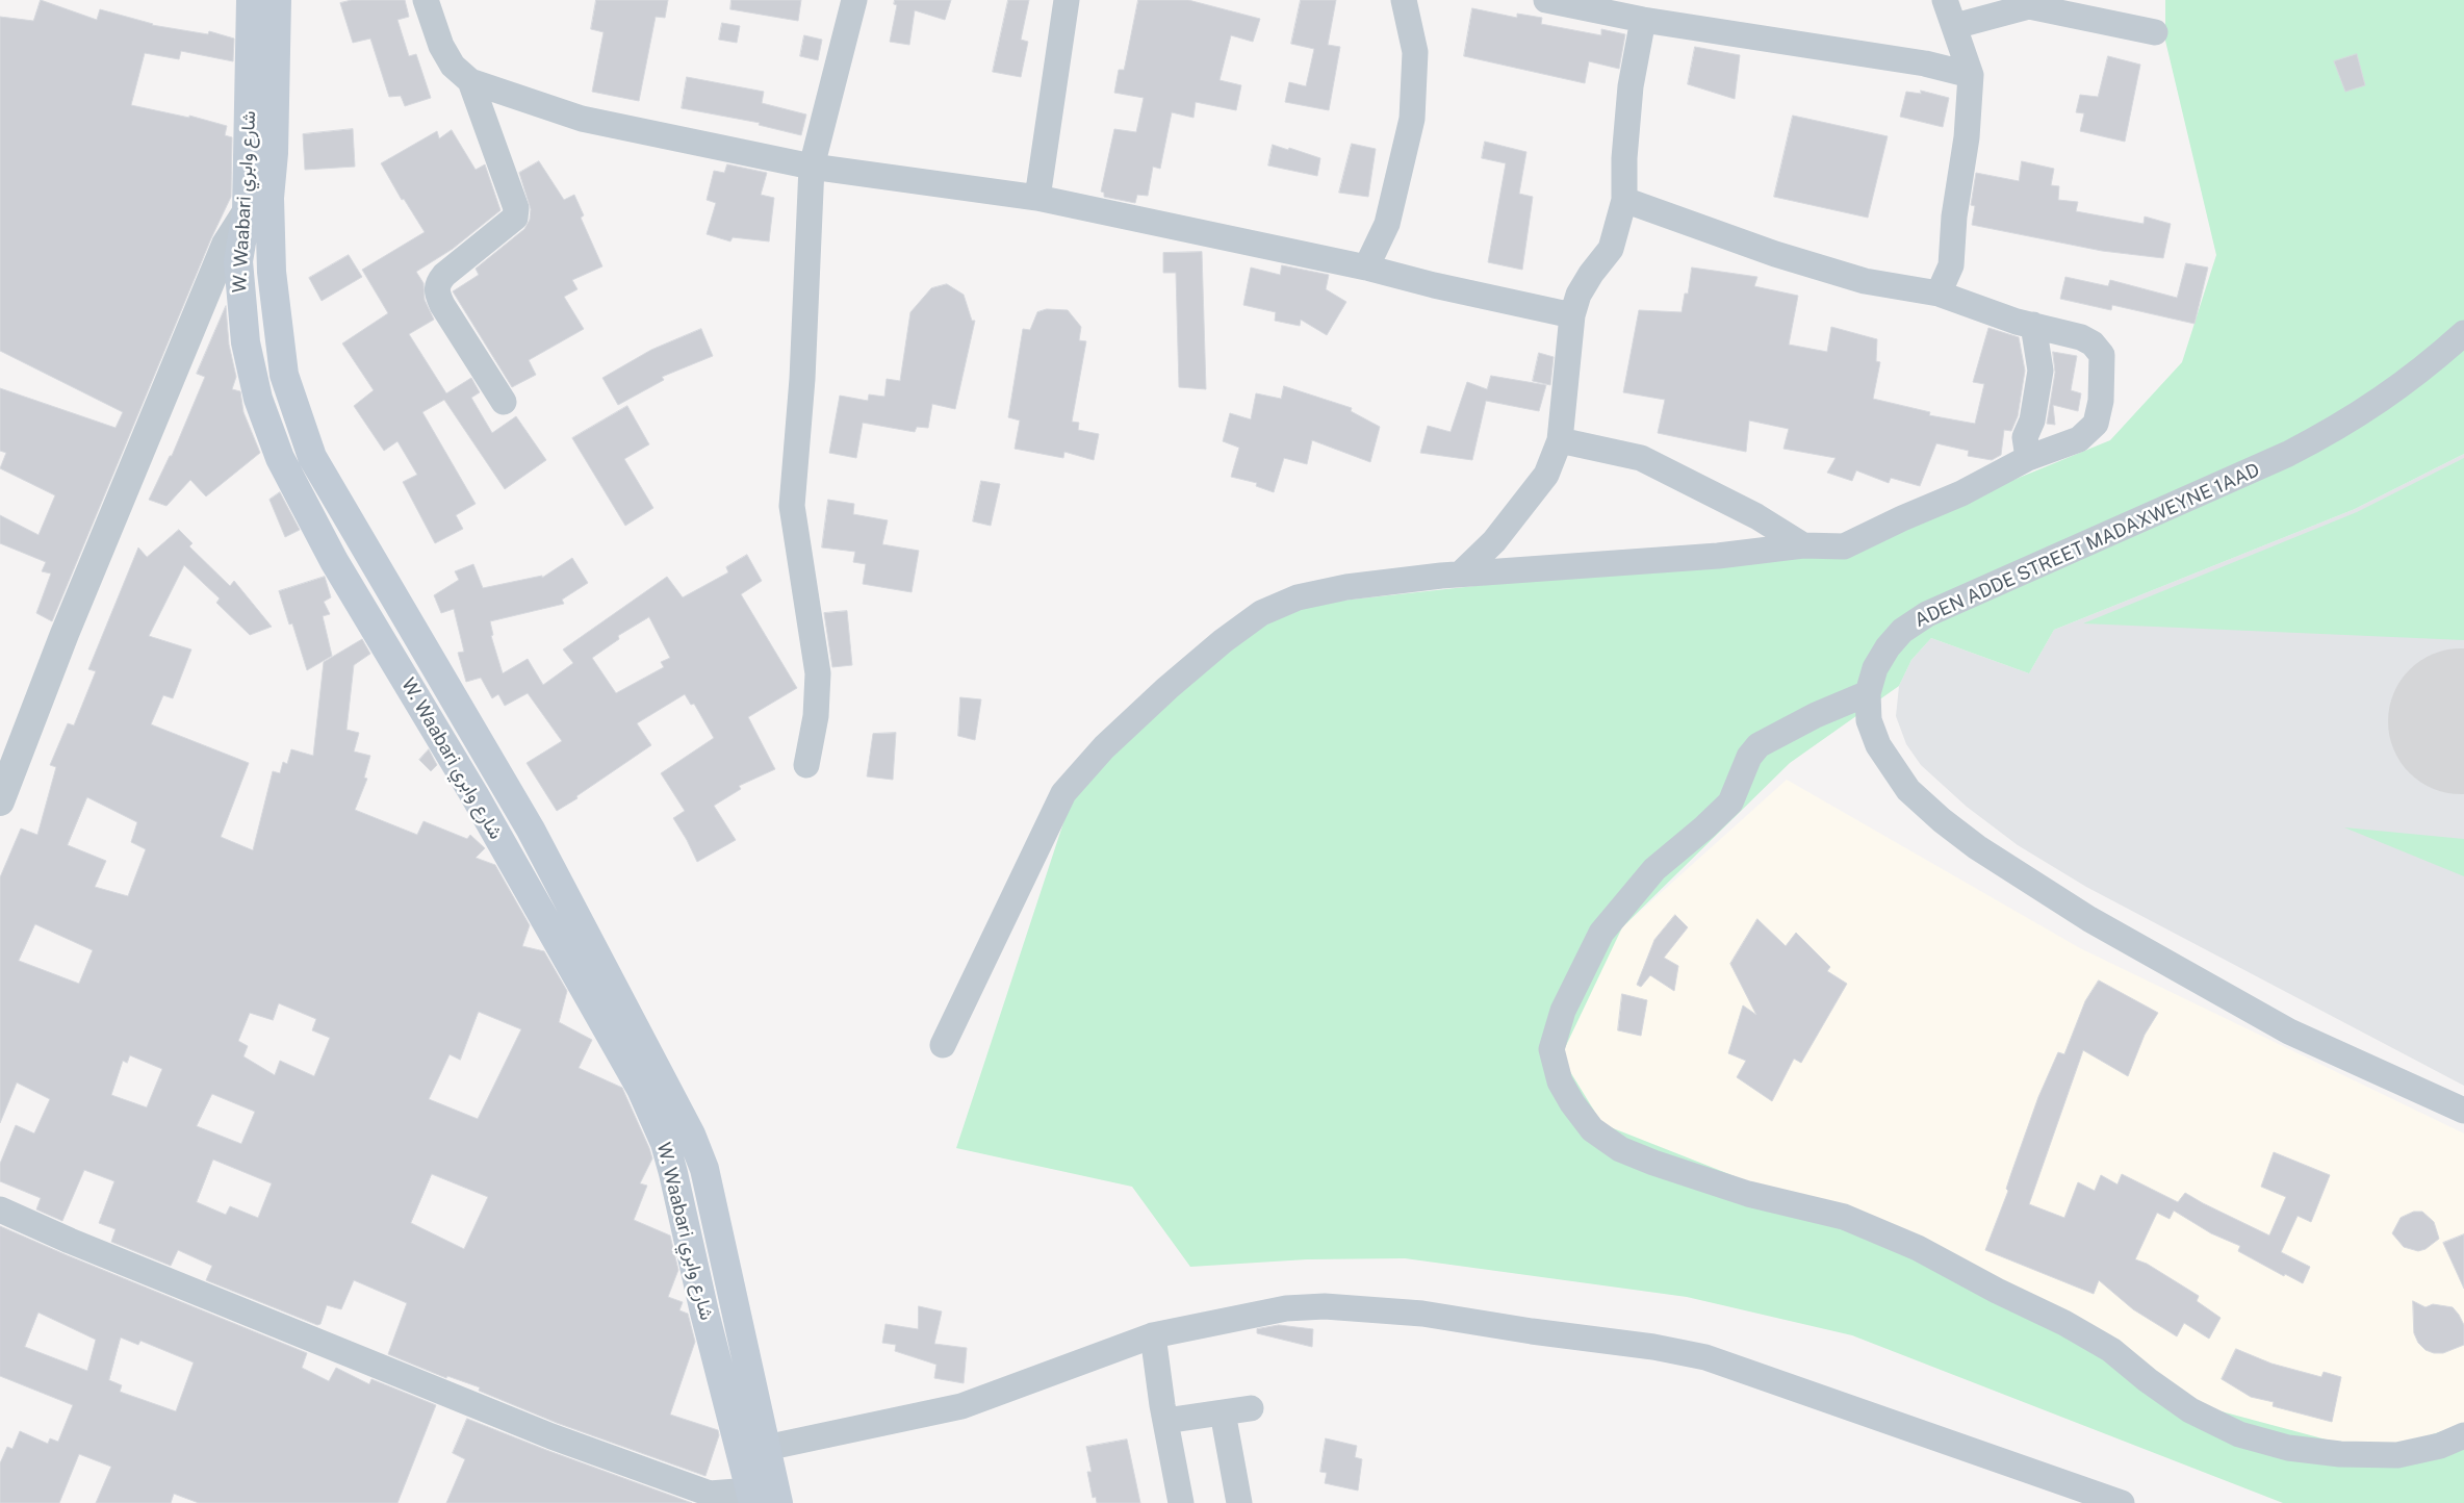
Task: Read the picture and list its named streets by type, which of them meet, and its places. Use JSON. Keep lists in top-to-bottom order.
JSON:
{
  "streets": {
    "main road": ["W. Waabari شارع وابري"],
    "street": ["ADEN ADDE STREET MADAXWEYNE 1AAD"]
  }
}
